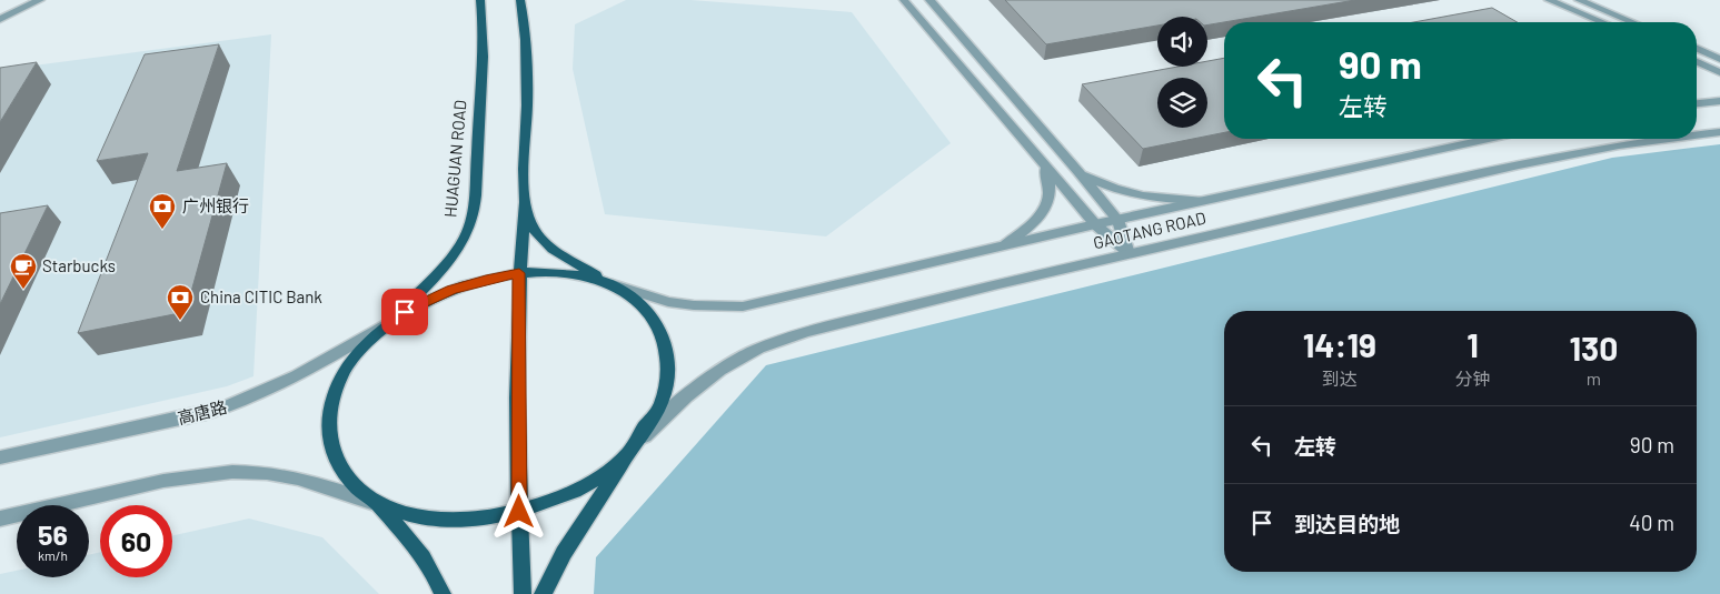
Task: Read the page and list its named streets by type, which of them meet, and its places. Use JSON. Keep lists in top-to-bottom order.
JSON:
{
  "streets": {
    "main road": ["HUAGUAN ROAD"],
    "street": ["GAOTANG ROAD", "高唐路"]
  },
  "crossings": [
    ["HUAGUAN ROAD", "高唐路"]
  ],
  "places": {
    "bank": ["广州银行", "China CITIC Bank"],
    "cafe": ["Starbucks"]
  },
  "page": {
    "turn": ["90 m", "左转"],
    "eta": [
      "14:19",
      "到达",
      "1",
      "分钟",
      "130",
      "m"
    ],
    "list": [
      {
        "name": "左转",
        "value": "90 m"
      },
      {
        "name": "到达目的地",
        "value": "40 m"
      }
    ],
    "speed": "56 km/h",
    "limit": "60"
  }
}
